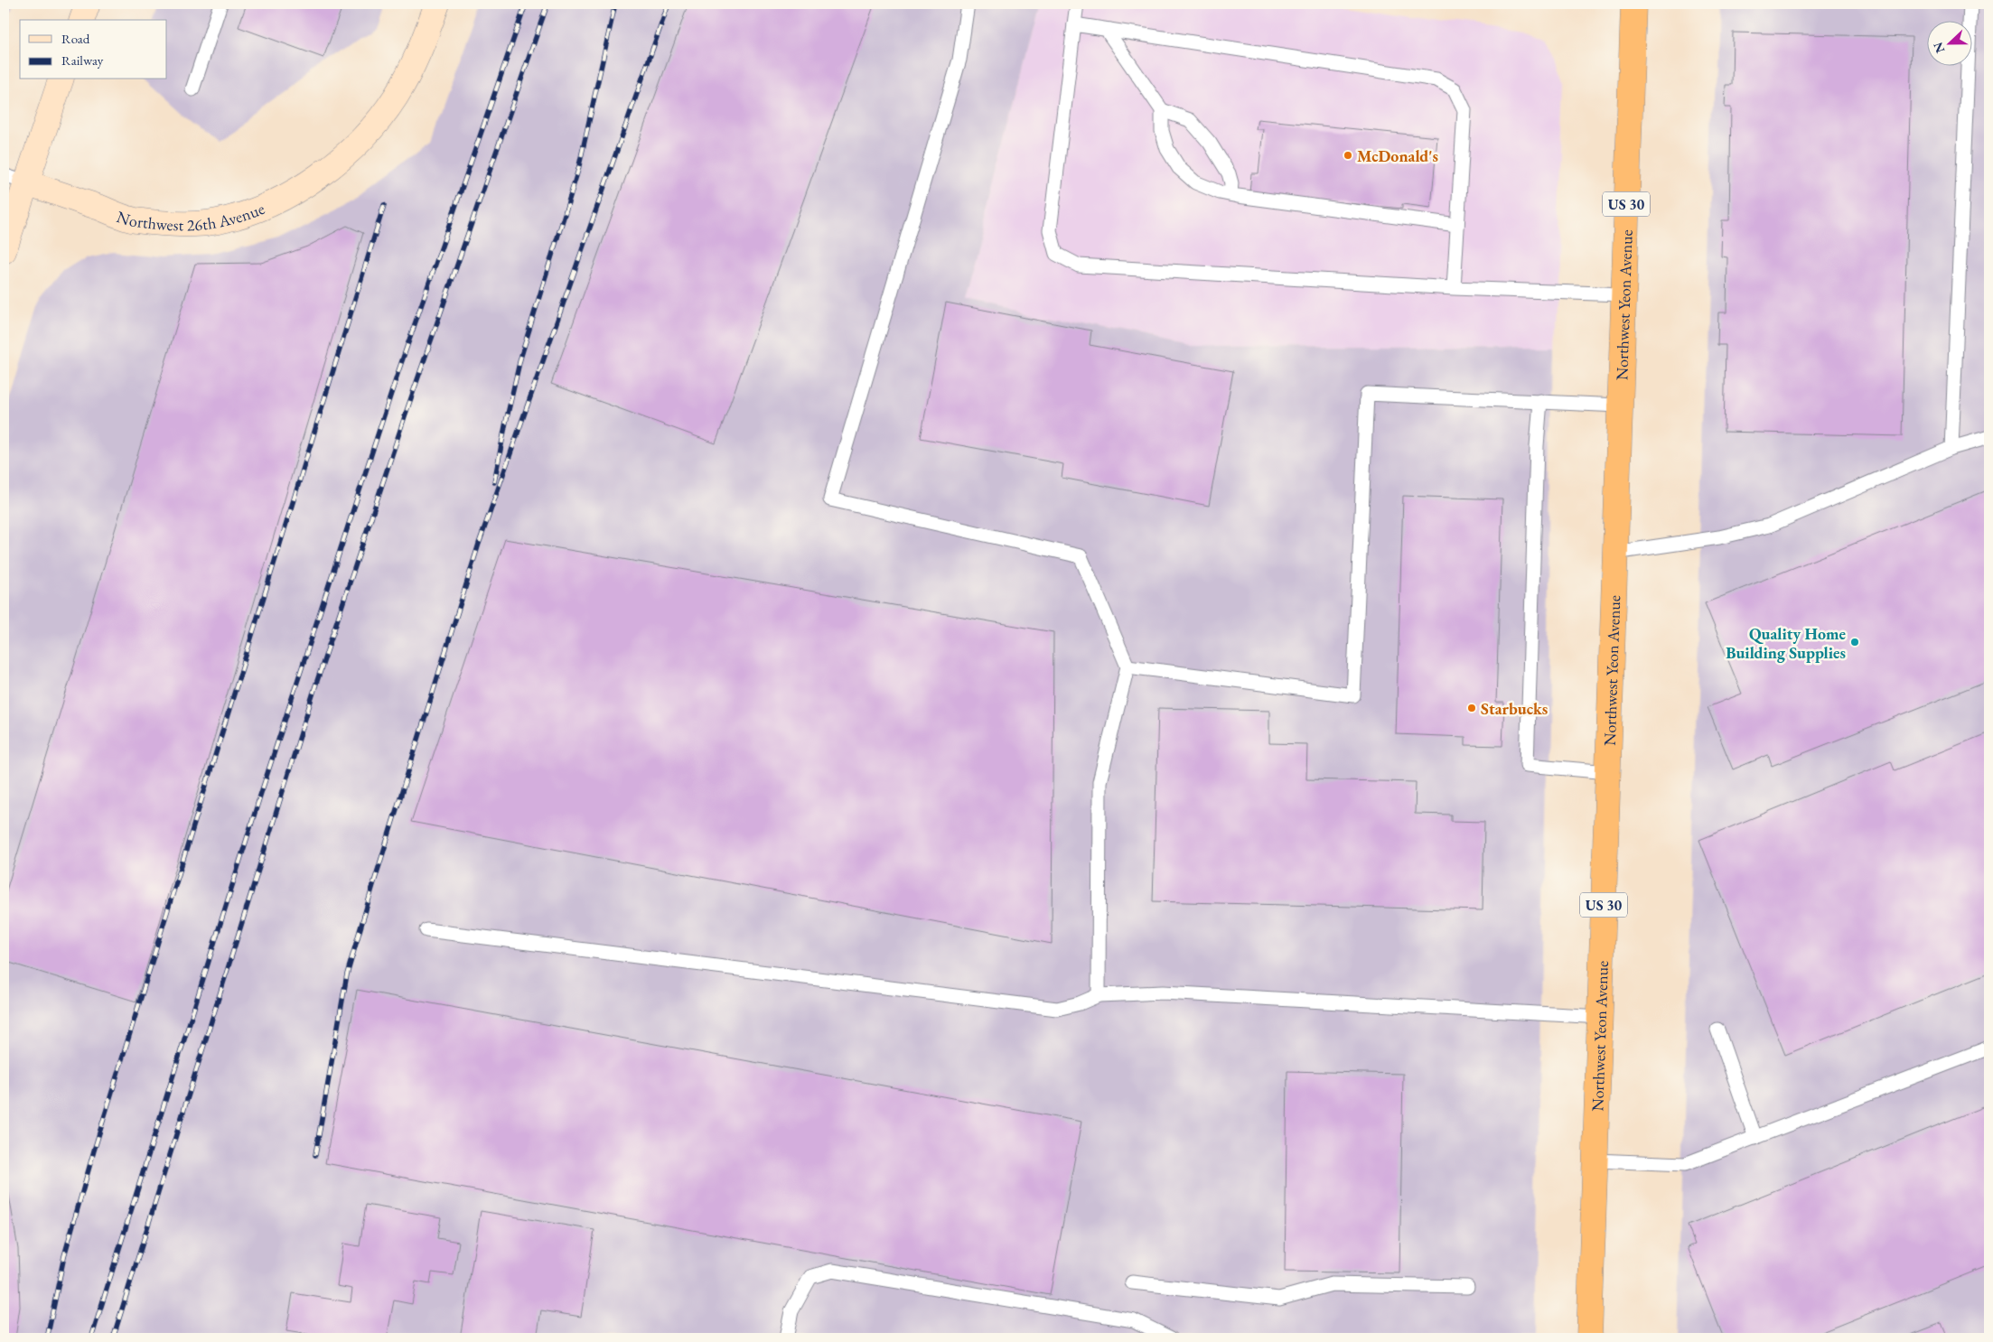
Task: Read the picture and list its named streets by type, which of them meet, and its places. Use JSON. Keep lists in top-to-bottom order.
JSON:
{
  "streets": {
    "highway": ["US 30", "Northwest Yeon Avenue"],
    "street": ["Northwest 26th Avenue"]
  },
  "places": ["McDonald's", "Quality Home Building Supplies", "Starbucks"],
  "legend": ["Road", "Railway"],
  "north": "left"
}
